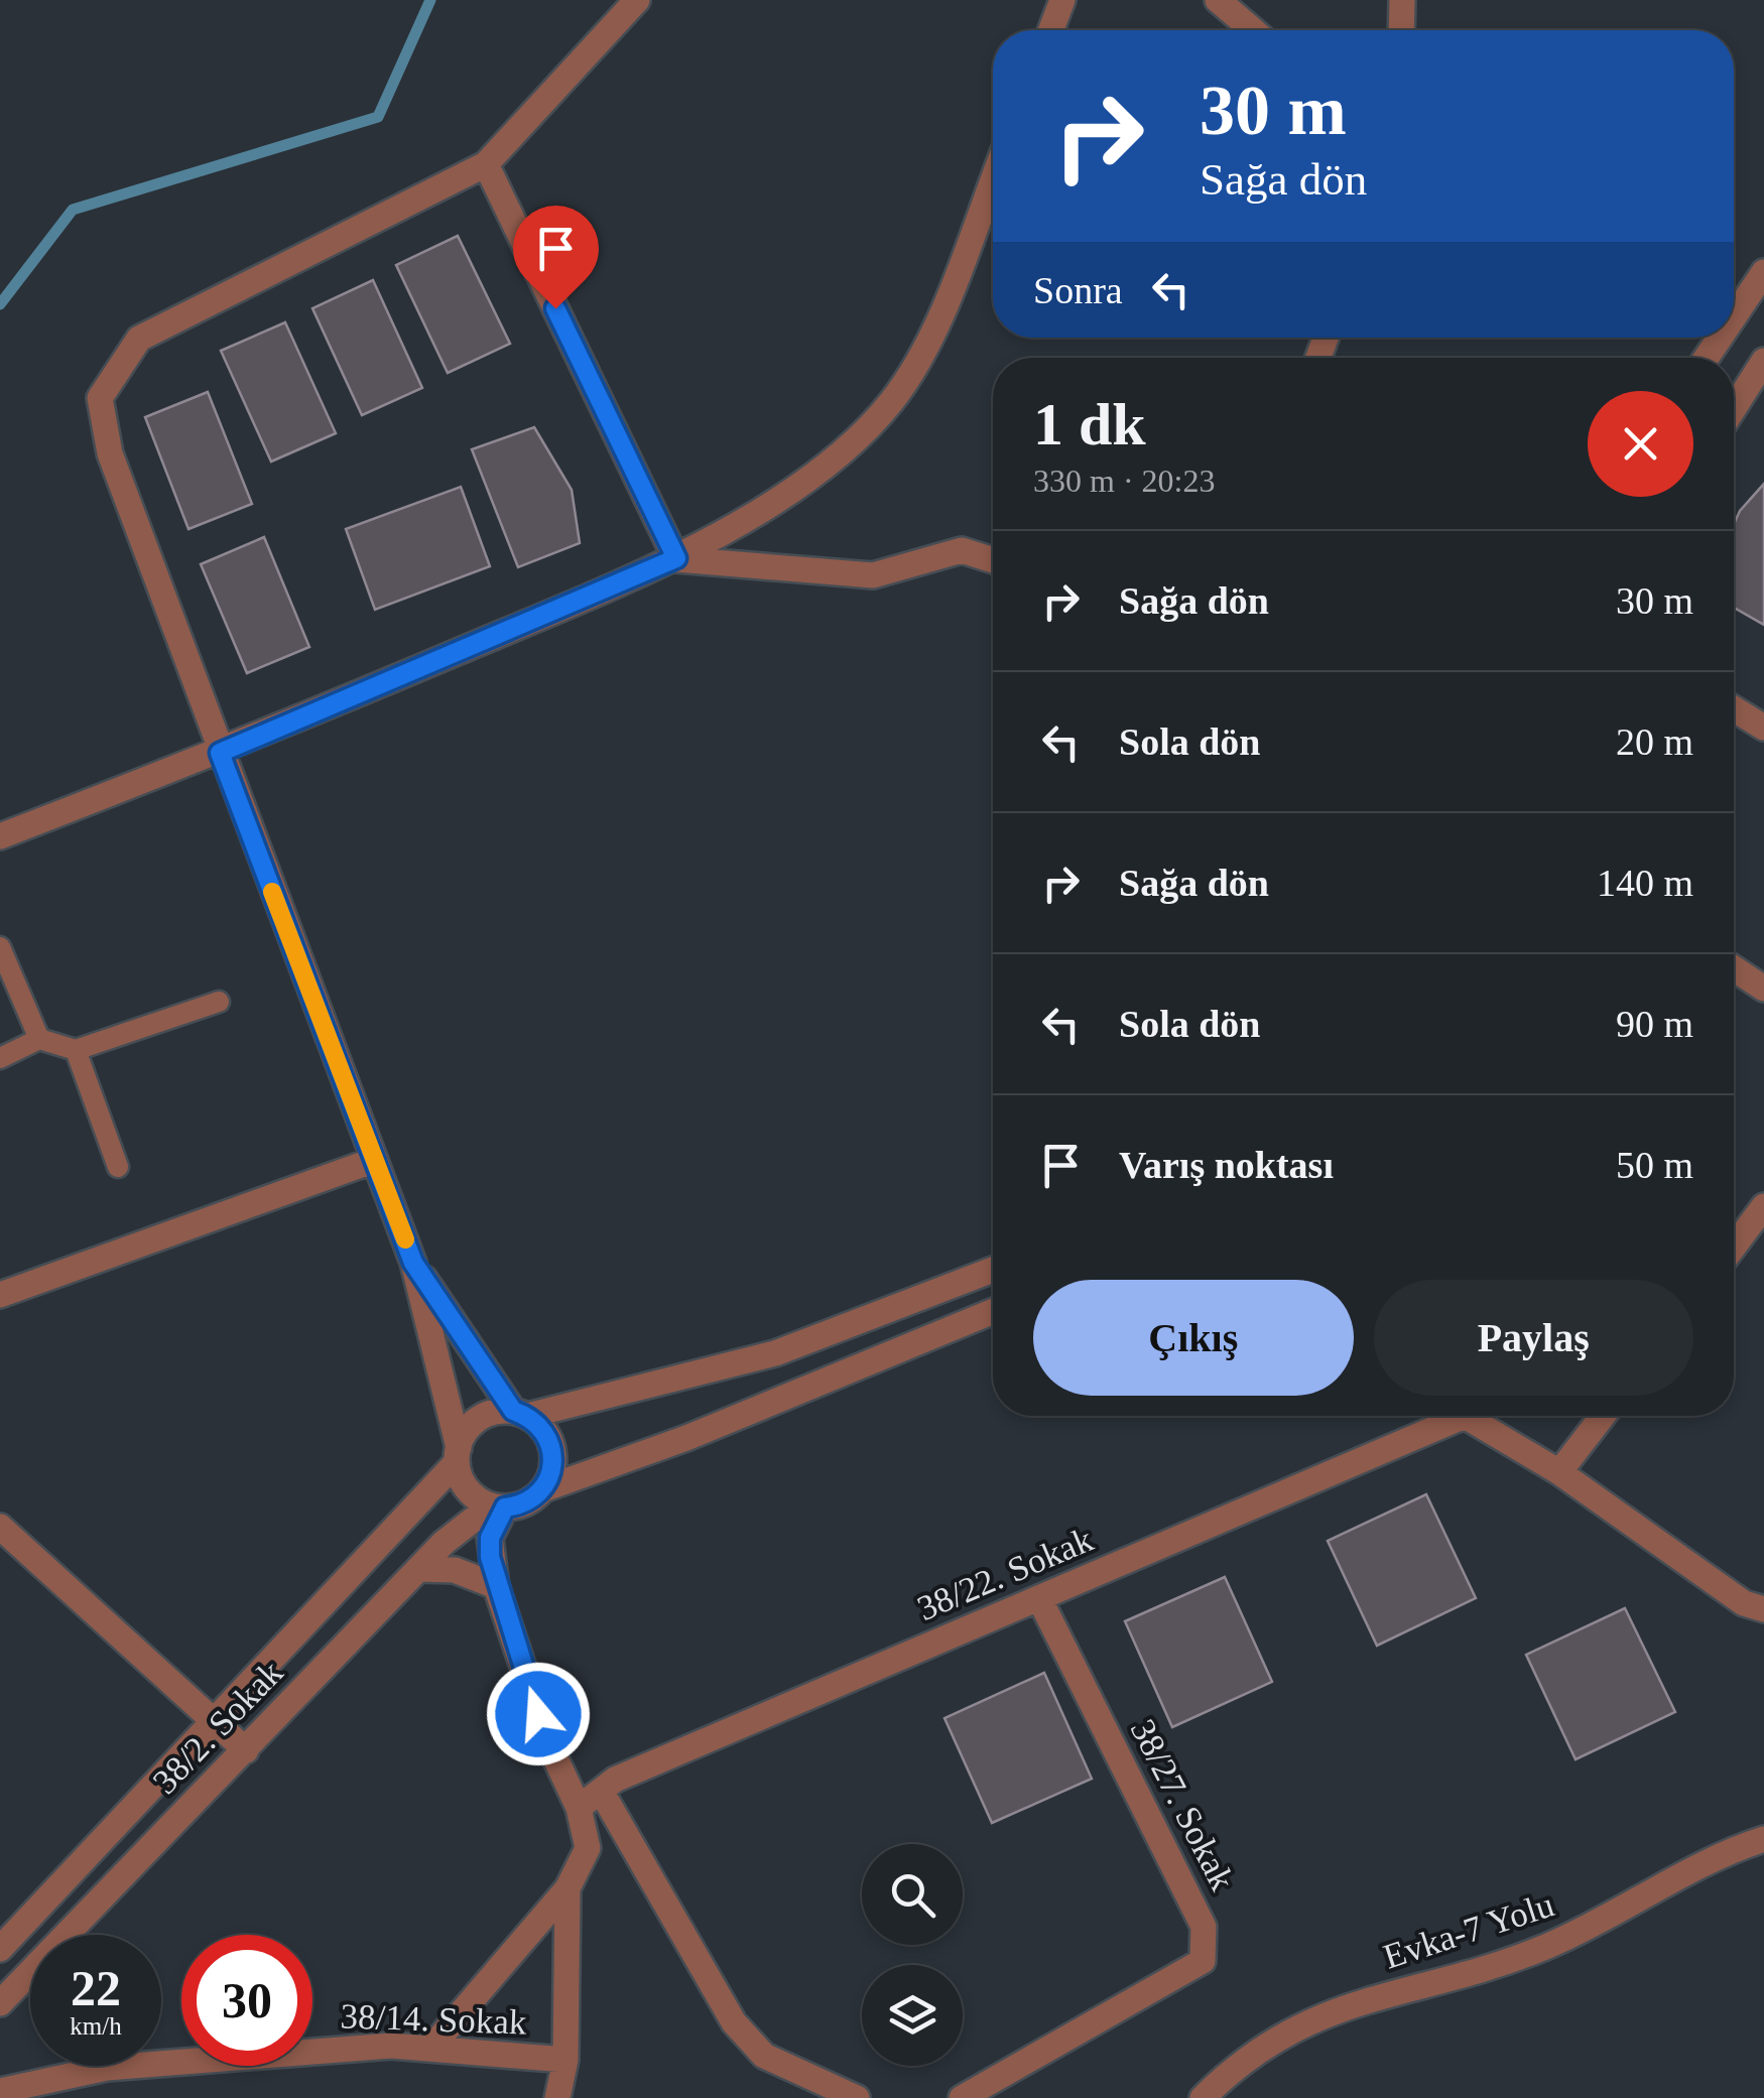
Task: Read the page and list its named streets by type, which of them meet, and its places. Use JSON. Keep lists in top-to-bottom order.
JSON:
{
  "streets": {
    "street": [
      "38/22. Sokak",
      "38/2. Sokak",
      "38/27. Sokak",
      "Evka-7 Yolu",
      "38/14. Sokak"
    ]
  },
  "crossings": [
    ["38/22. Sokak", "38/27. Sokak"]
  ],
  "page": {
    "turn": ["30 m", "Sağa dön"],
    "then": "Sonra",
    "heading": ["1 dk", "330 m · 20:23"],
    "list": [
      {
        "name": "Sağa dön",
        "value": "30 m"
      },
      {
        "name": "Sola dön",
        "value": "20 m"
      },
      {
        "name": "Sağa dön",
        "value": "140 m"
      },
      {
        "name": "Sola dön",
        "value": "90 m"
      },
      {
        "name": "Varış noktası",
        "value": "50 m"
      }
    ],
    "buttons": ["Çıkış", "Paylaş"],
    "speed": "22 km/h",
    "limit": "30"
  }
}
